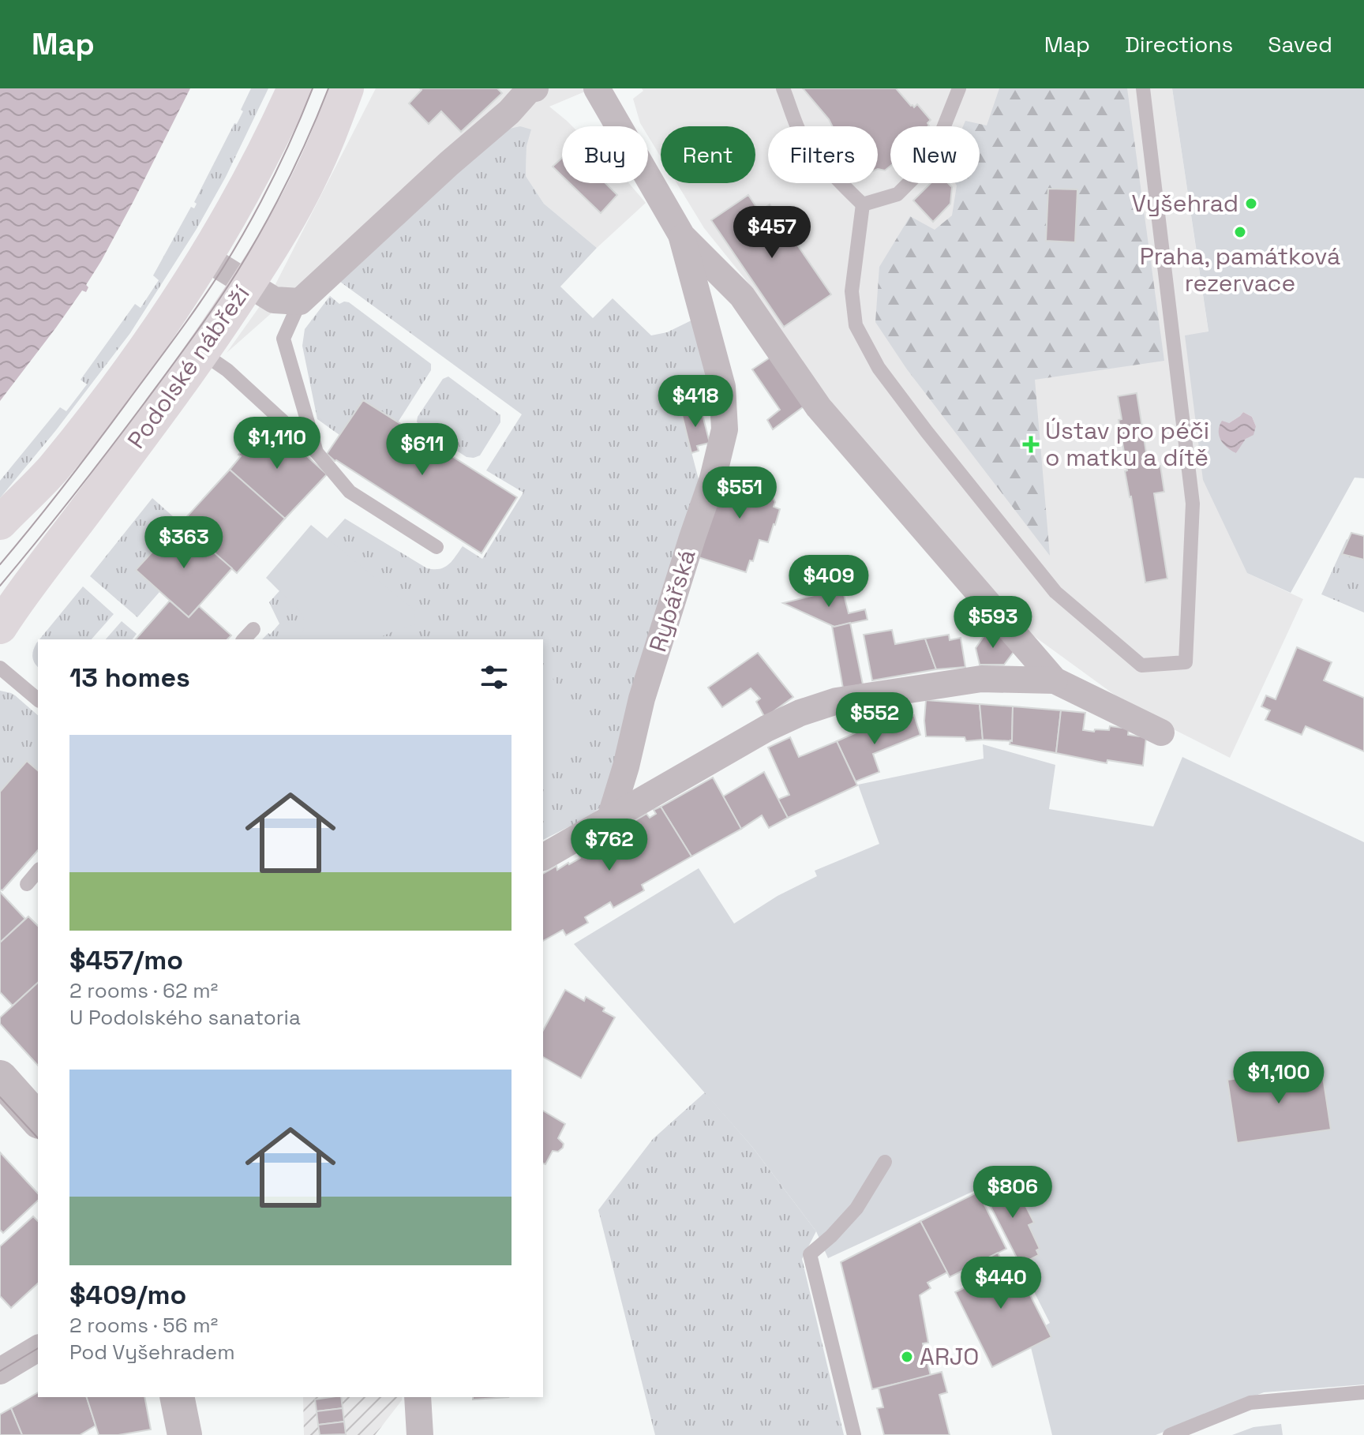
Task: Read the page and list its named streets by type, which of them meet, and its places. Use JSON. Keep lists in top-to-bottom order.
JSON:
{
  "streets": {
    "main road": ["Podolské nábřeží"],
    "street": ["Rybářská"]
  },
  "places": {
    "other": ["Vyšehrad", "Praha, památková rezervace", "ARJO"],
    "health": ["Ústav pro péči o matku a dítě"]
  },
  "page": {
    "header": "Map",
    "nav": ["Map", "Directions", "Saved"],
    "chip": [
      "Buy",
      "Rent",
      "Filters",
      "New"
    ],
    "price": [
      "$457",
      "$418",
      "$1,110",
      "$611",
      "$551",
      "$363",
      "$409",
      "$593",
      "$552",
      "$762",
      "$1,100",
      "$806",
      "$440"
    ],
    "heading": "13 homes",
    "list": [
      {
        "name": "$457/mo",
        "note": "2 rooms · 62 m² · U Podolského sanatoria"
      },
      {
        "name": "$409/mo",
        "note": "2 rooms · 56 m² · Pod Vyšehradem"
      }
    ]
  }
}
